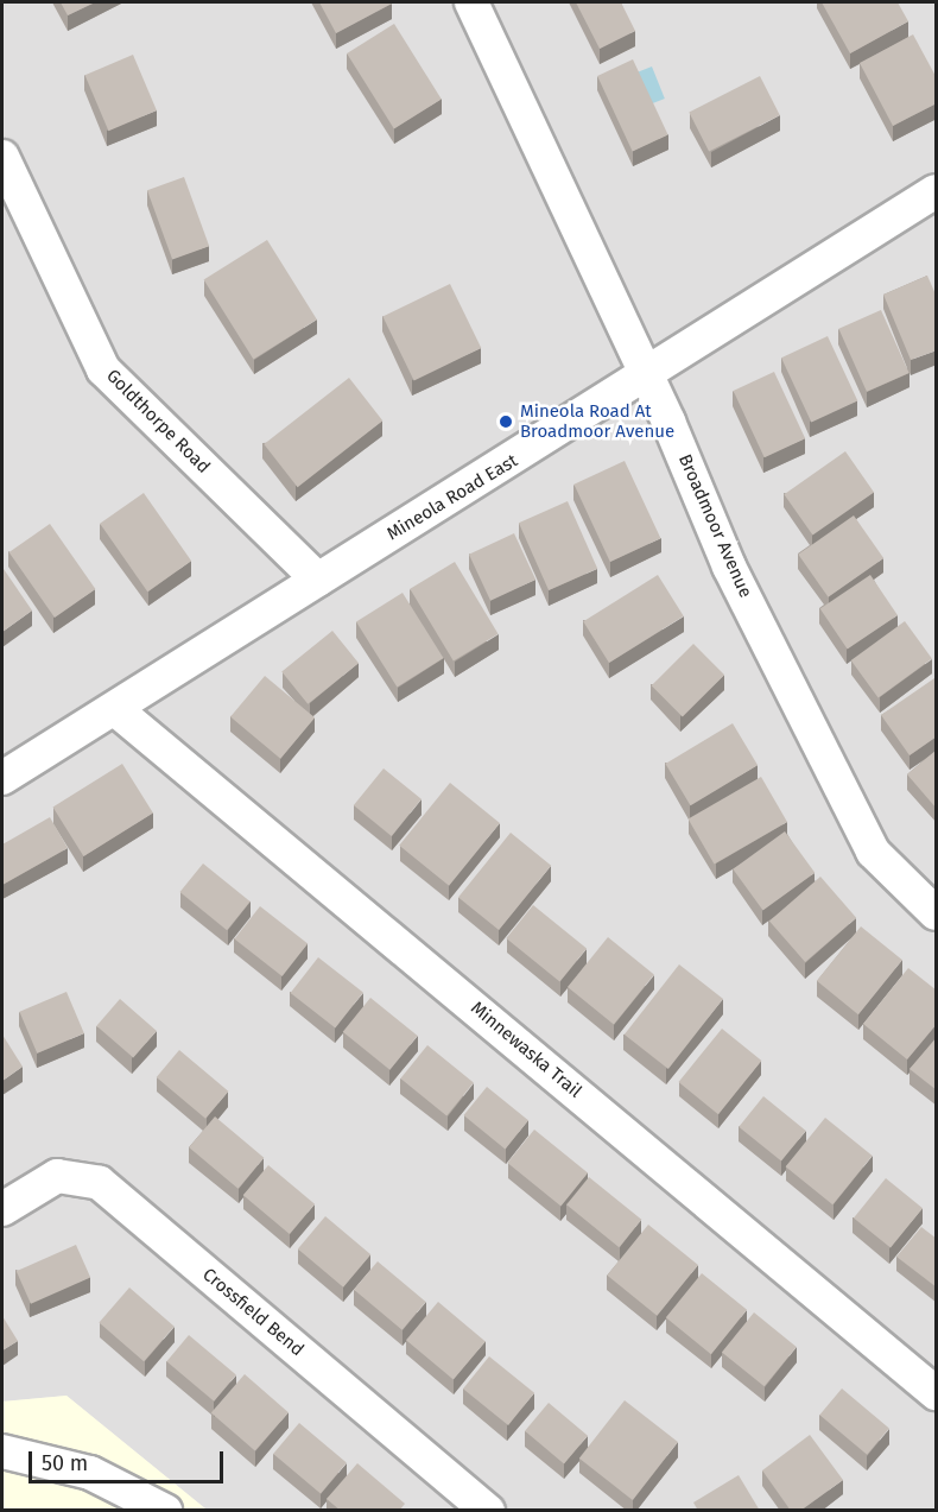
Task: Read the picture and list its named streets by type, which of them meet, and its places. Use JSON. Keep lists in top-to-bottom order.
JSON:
{
  "streets": {
    "street": [
      "Goldthorpe Road",
      "Mineola Road East",
      "Broadmoor Avenue",
      "Minnewaska Trail",
      "Crossfield Bend"
    ]
  },
  "crossings": [
    ["Goldthorpe Road", "Mineola Road East"],
    ["Mineola Road East", "Broadmoor Avenue"],
    ["Mineola Road East", "Minnewaska Trail"]
  ],
  "places": ["Mineola Road At Broadmoor Avenue"],
  "scale_bar": "50 m"
}
